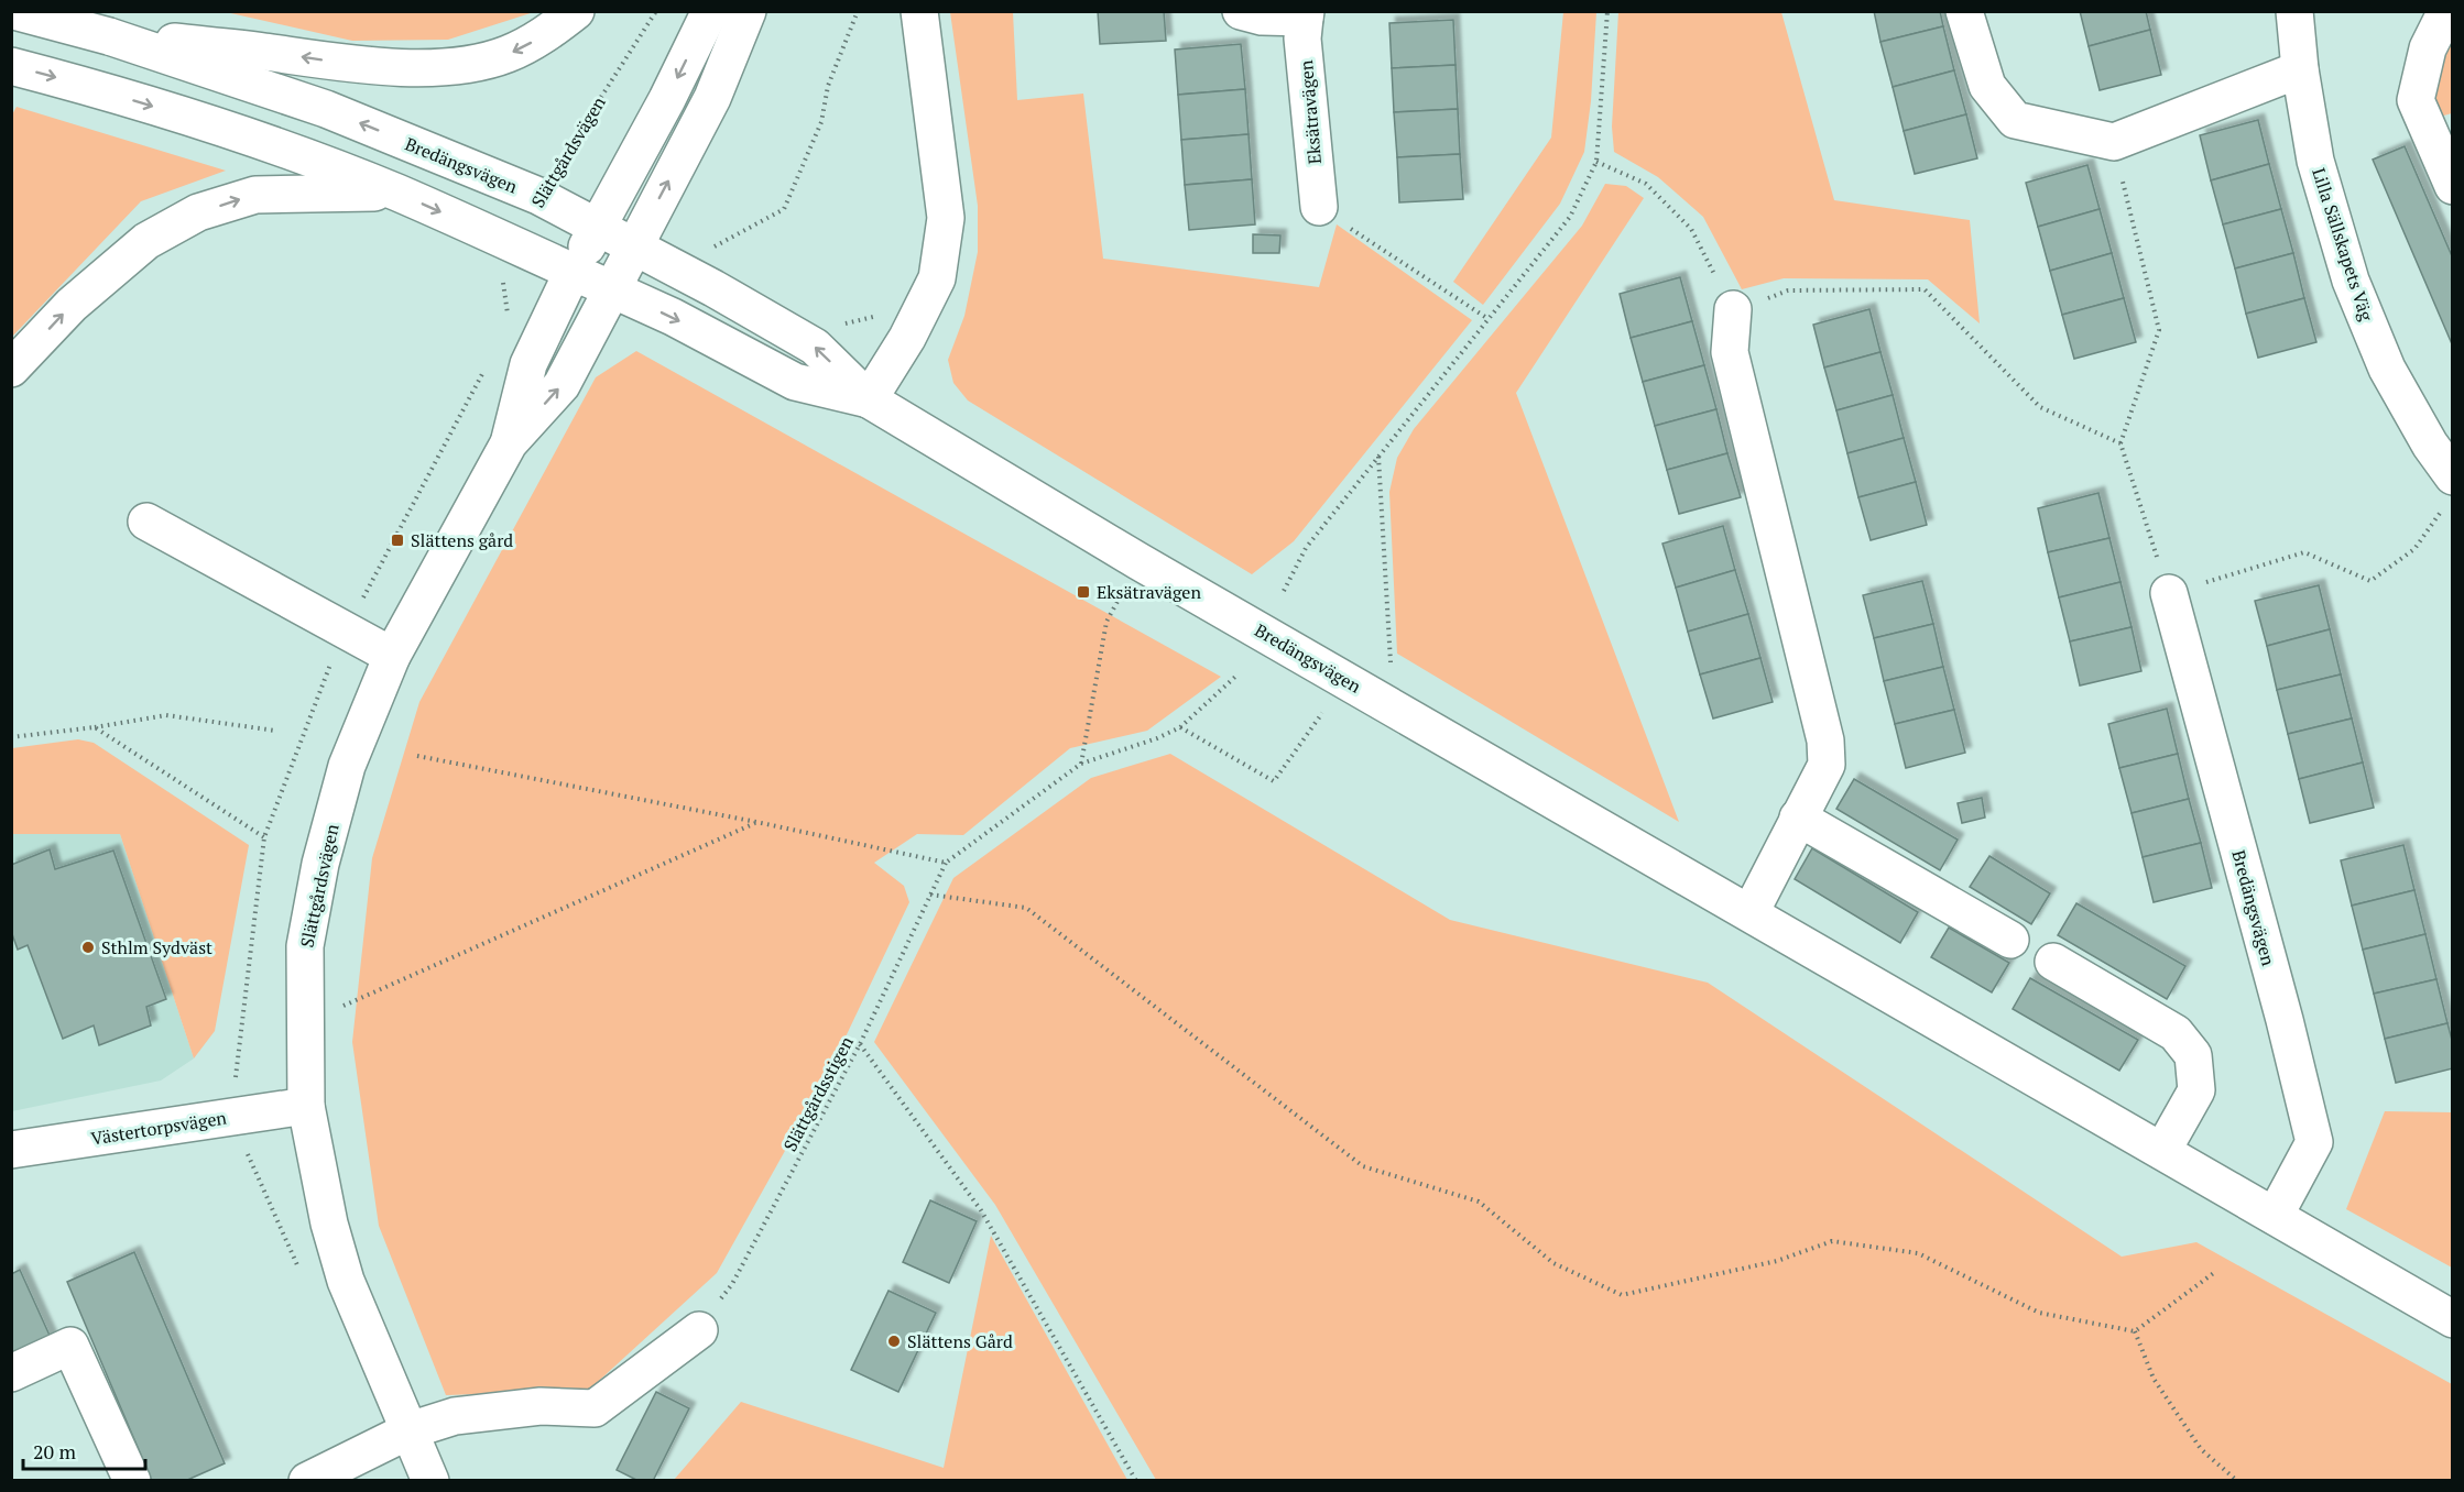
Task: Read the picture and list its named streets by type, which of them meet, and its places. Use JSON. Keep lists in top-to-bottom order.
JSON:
{
  "streets": {
    "street": [
      "Eksätravägen",
      "Slättgårdsvägen",
      "Bredängsvägen",
      "Lilla Sällskapets Väg",
      "Västertorpsvägen"
    ],
    "path": ["Slättgårdsstigen"]
  },
  "crossings": [
    ["Slättgårdsvägen", "Bredängsvägen"],
    ["Slättgårdsvägen", "Västertorpsvägen"]
  ],
  "places": {
    "transit": ["Slättens gård", "Eksätravägen"],
    "other": ["Sthlm Sydväst", "Slättens Gård"]
  },
  "scale_bar": "20 m"
}
